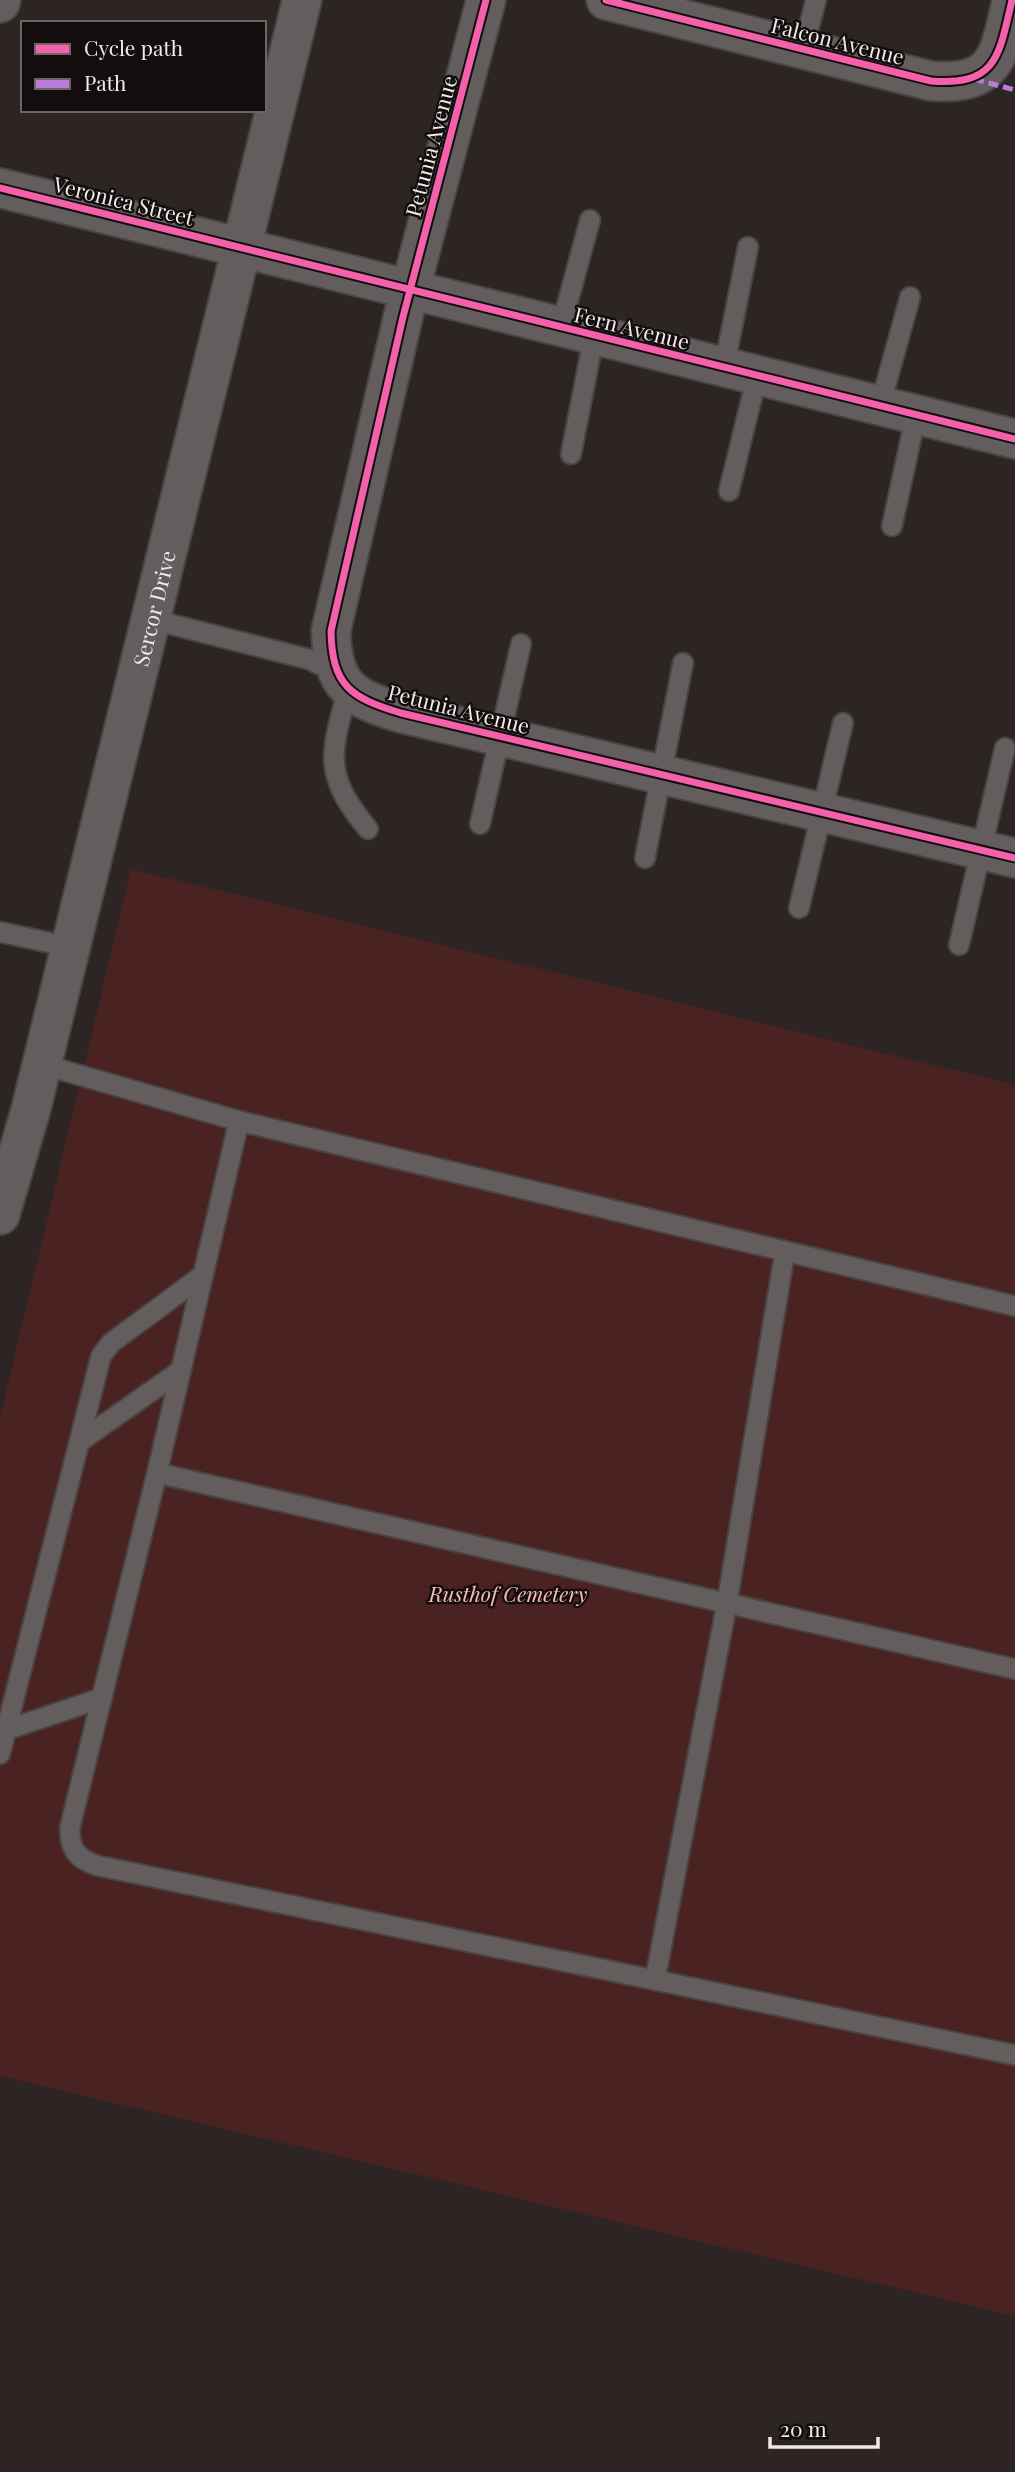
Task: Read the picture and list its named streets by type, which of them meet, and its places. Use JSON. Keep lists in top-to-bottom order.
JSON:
{
  "streets": {
    "street": [
      "Falcon Avenue",
      "Petunia Avenue",
      "Veronica Street",
      "Fern Avenue",
      "Sercor Drive"
    ]
  },
  "crossings": [
    ["Petunia Avenue", "Fern Avenue"],
    ["Veronica Street", "Fern Avenue"],
    ["Veronica Street", "Sercor Drive"],
    ["Fern Avenue", "Sercor Drive"]
  ],
  "parks": ["Rusthof Cemetery"],
  "legend": ["Cycle path", "Path"],
  "scale_bar": "20 m"
}
